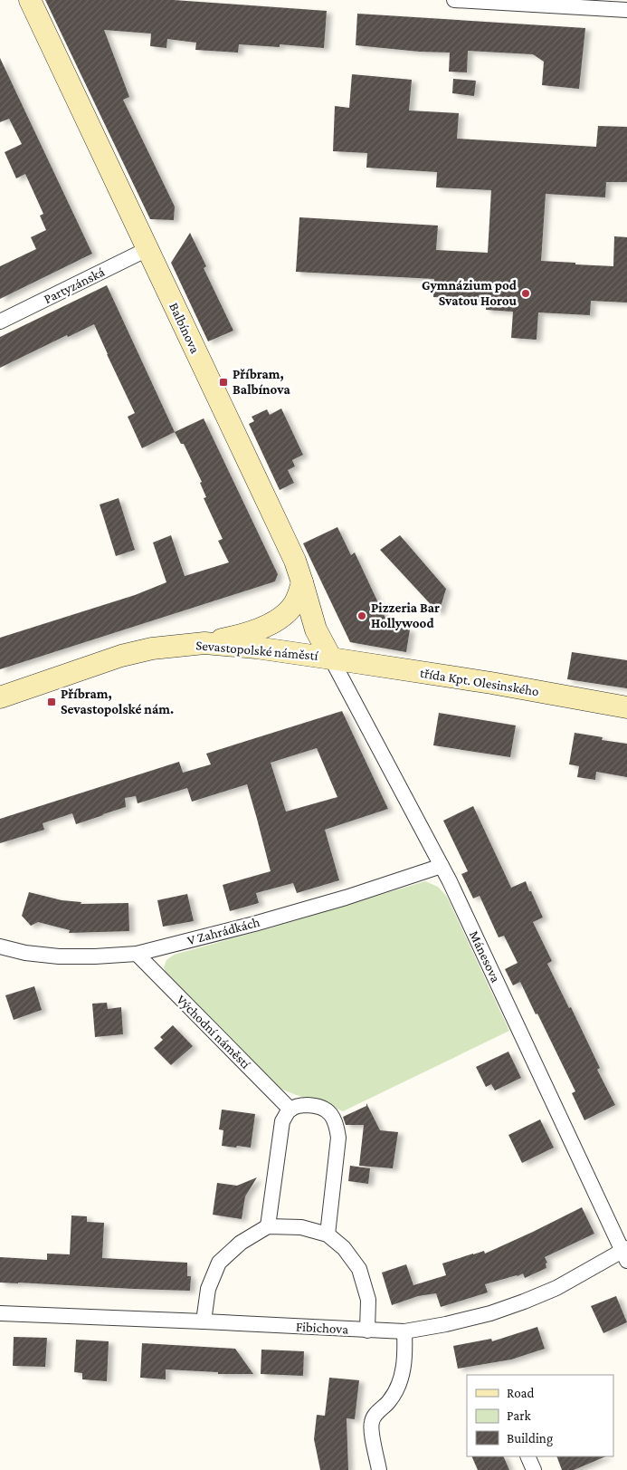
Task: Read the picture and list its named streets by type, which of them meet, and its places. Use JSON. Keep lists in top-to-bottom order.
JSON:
{
  "streets": {
    "main road": ["Balbínova", "Sevastopolské náměstí", "třída Kpt. Olesinského"],
    "street": [
      "Partyzánská",
      "V Zahrádkách",
      "Mánesova",
      "Východní náměstí",
      "Fibichova"
    ]
  },
  "crossings": [
    ["Partyzánská", "Balbínova"],
    ["Balbínova", "Sevastopolské náměstí"],
    ["Balbínova", "třída Kpt. Olesinského"],
    ["Balbínova", "Mánesova"],
    ["Sevastopolské náměstí", "třída Kpt. Olesinského"],
    ["Sevastopolské náměstí", "Mánesova"],
    ["třída Kpt. Olesinského", "Mánesova"],
    ["V Zahrádkách", "Mánesova"],
    ["V Zahrádkách", "Východní náměstí"],
    ["Mánesova", "Fibichova"]
  ],
  "places": {
    "other": ["Gymnázium pod Svatou Horou", "Pizzeria Bar Hollywood"],
    "transit": ["Příbram, Balbínova", "Příbram, Sevastopolské nám."]
  },
  "legend": ["Road", "Park", "Building"]
}
